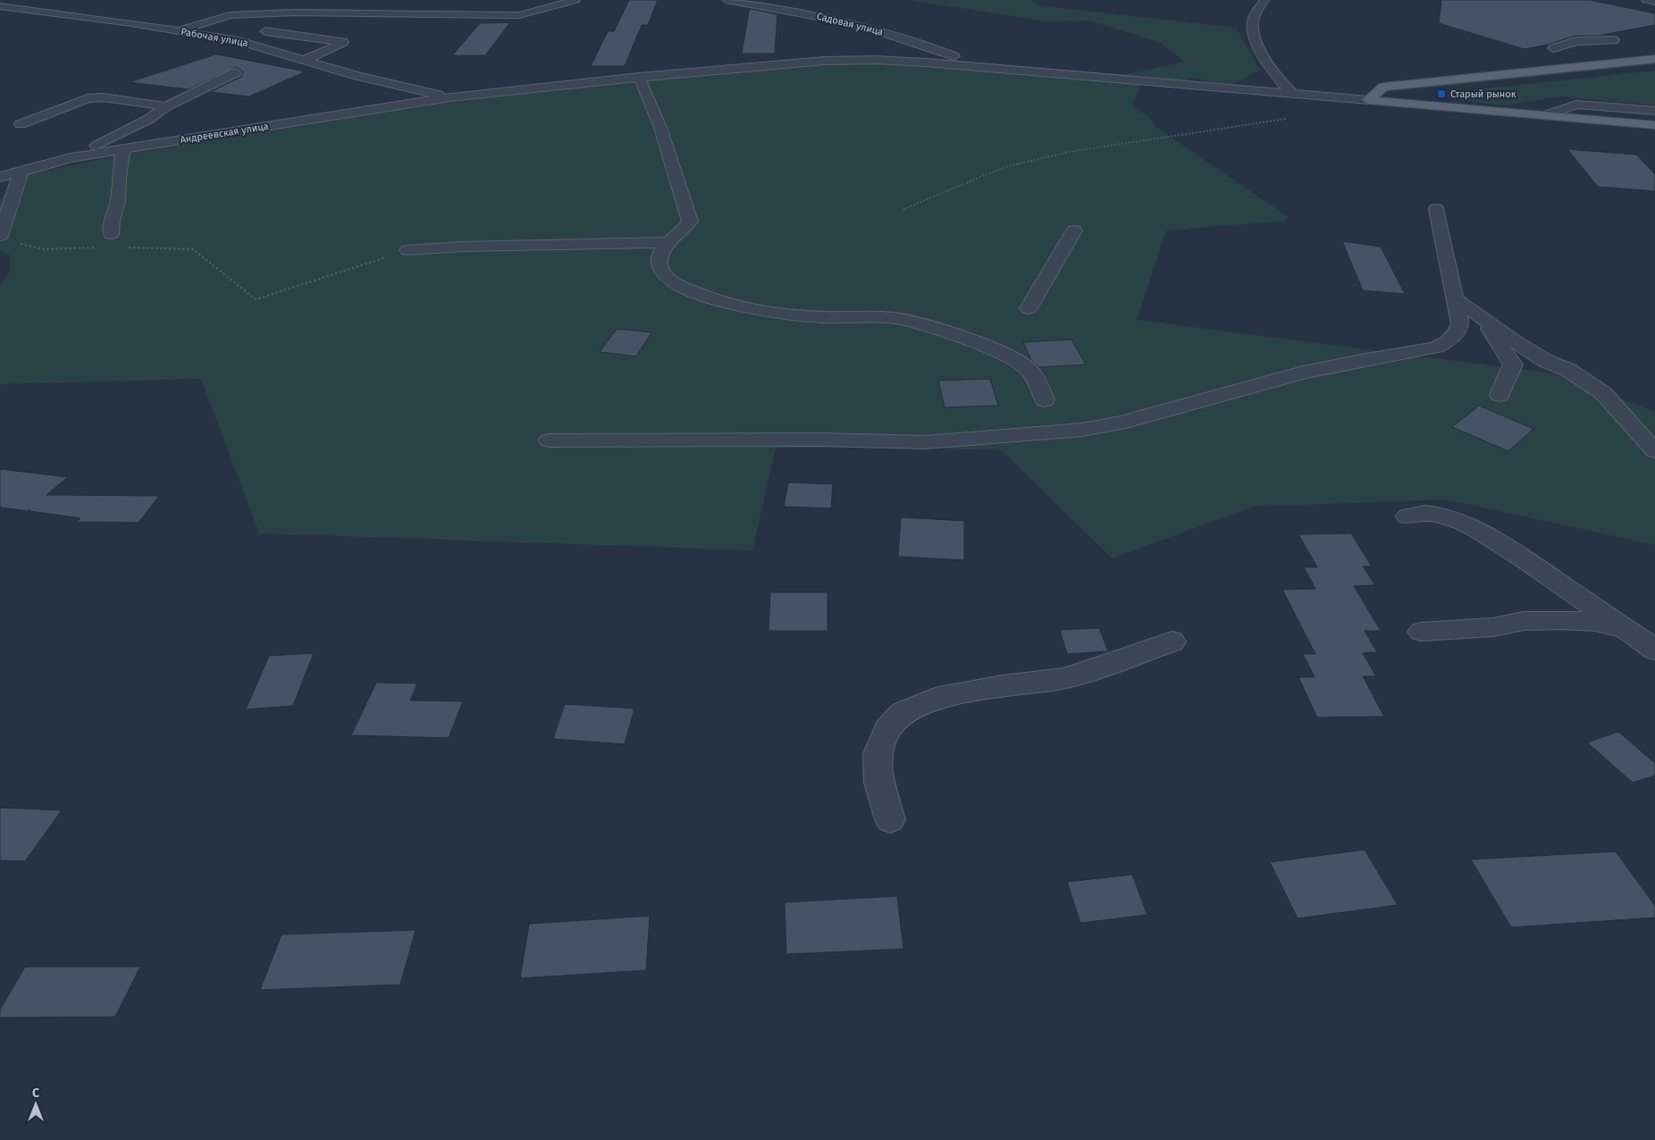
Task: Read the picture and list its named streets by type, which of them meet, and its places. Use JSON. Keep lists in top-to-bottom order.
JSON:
{
  "streets": {
    "street": ["Садовая улица", "Рабочая улица", "Андреевская улица"]
  },
  "crossings": [
    ["Садовая улица", "Андреевская улица"],
    ["Рабочая улица", "Андреевская улица"]
  ],
  "places": {
    "transit": ["Старый рынок"]
  },
  "north": "top"
}
